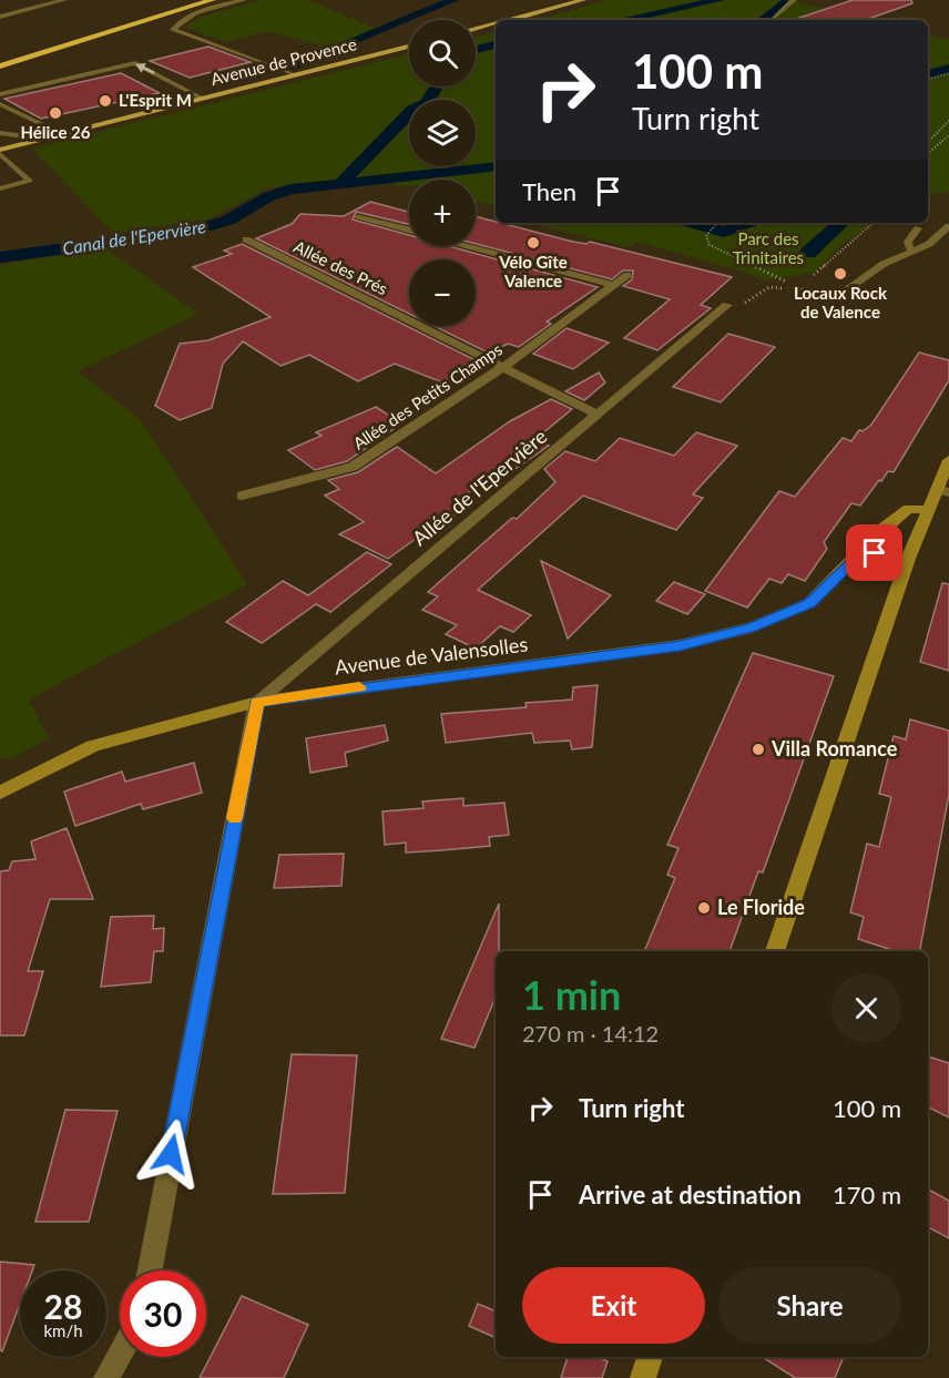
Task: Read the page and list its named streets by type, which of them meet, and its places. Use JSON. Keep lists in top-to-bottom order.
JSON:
{
  "streets": {
    "main road": ["Avenue de Provence"],
    "street": [
      "Allée des Prés",
      "Allée des Petits Champs",
      "Allée de l'Epervière",
      "Avenue de Valensolles"
    ]
  },
  "crossings": [
    ["Allée des Prés", "Allée des Petits Champs"],
    ["Allée des Prés", "Allée de l'Epervière"],
    ["Allée de l'Epervière", "Avenue de Valensolles"]
  ],
  "water": ["Canal de l'Epervière"],
  "parks": ["Parc des Trinitaires"],
  "places": [
    "L'Esprit M",
    "Hélice 26",
    "Vélo Gîte Valence",
    "Locaux Rock de Valence",
    "Villa Romance",
    "Le Floride"
  ],
  "page": {
    "map_buttons": ["+", "−"],
    "turn": ["100 m", "Turn right"],
    "then": "Then",
    "heading": ["1 min", "270 m · 14:12"],
    "list": [
      {
        "name": "Turn right",
        "value": "100 m"
      },
      {
        "name": "Arrive at destination",
        "value": "170 m"
      }
    ],
    "buttons": ["Exit", "Share"],
    "speed": "28 km/h",
    "limit": "30"
  }
}
